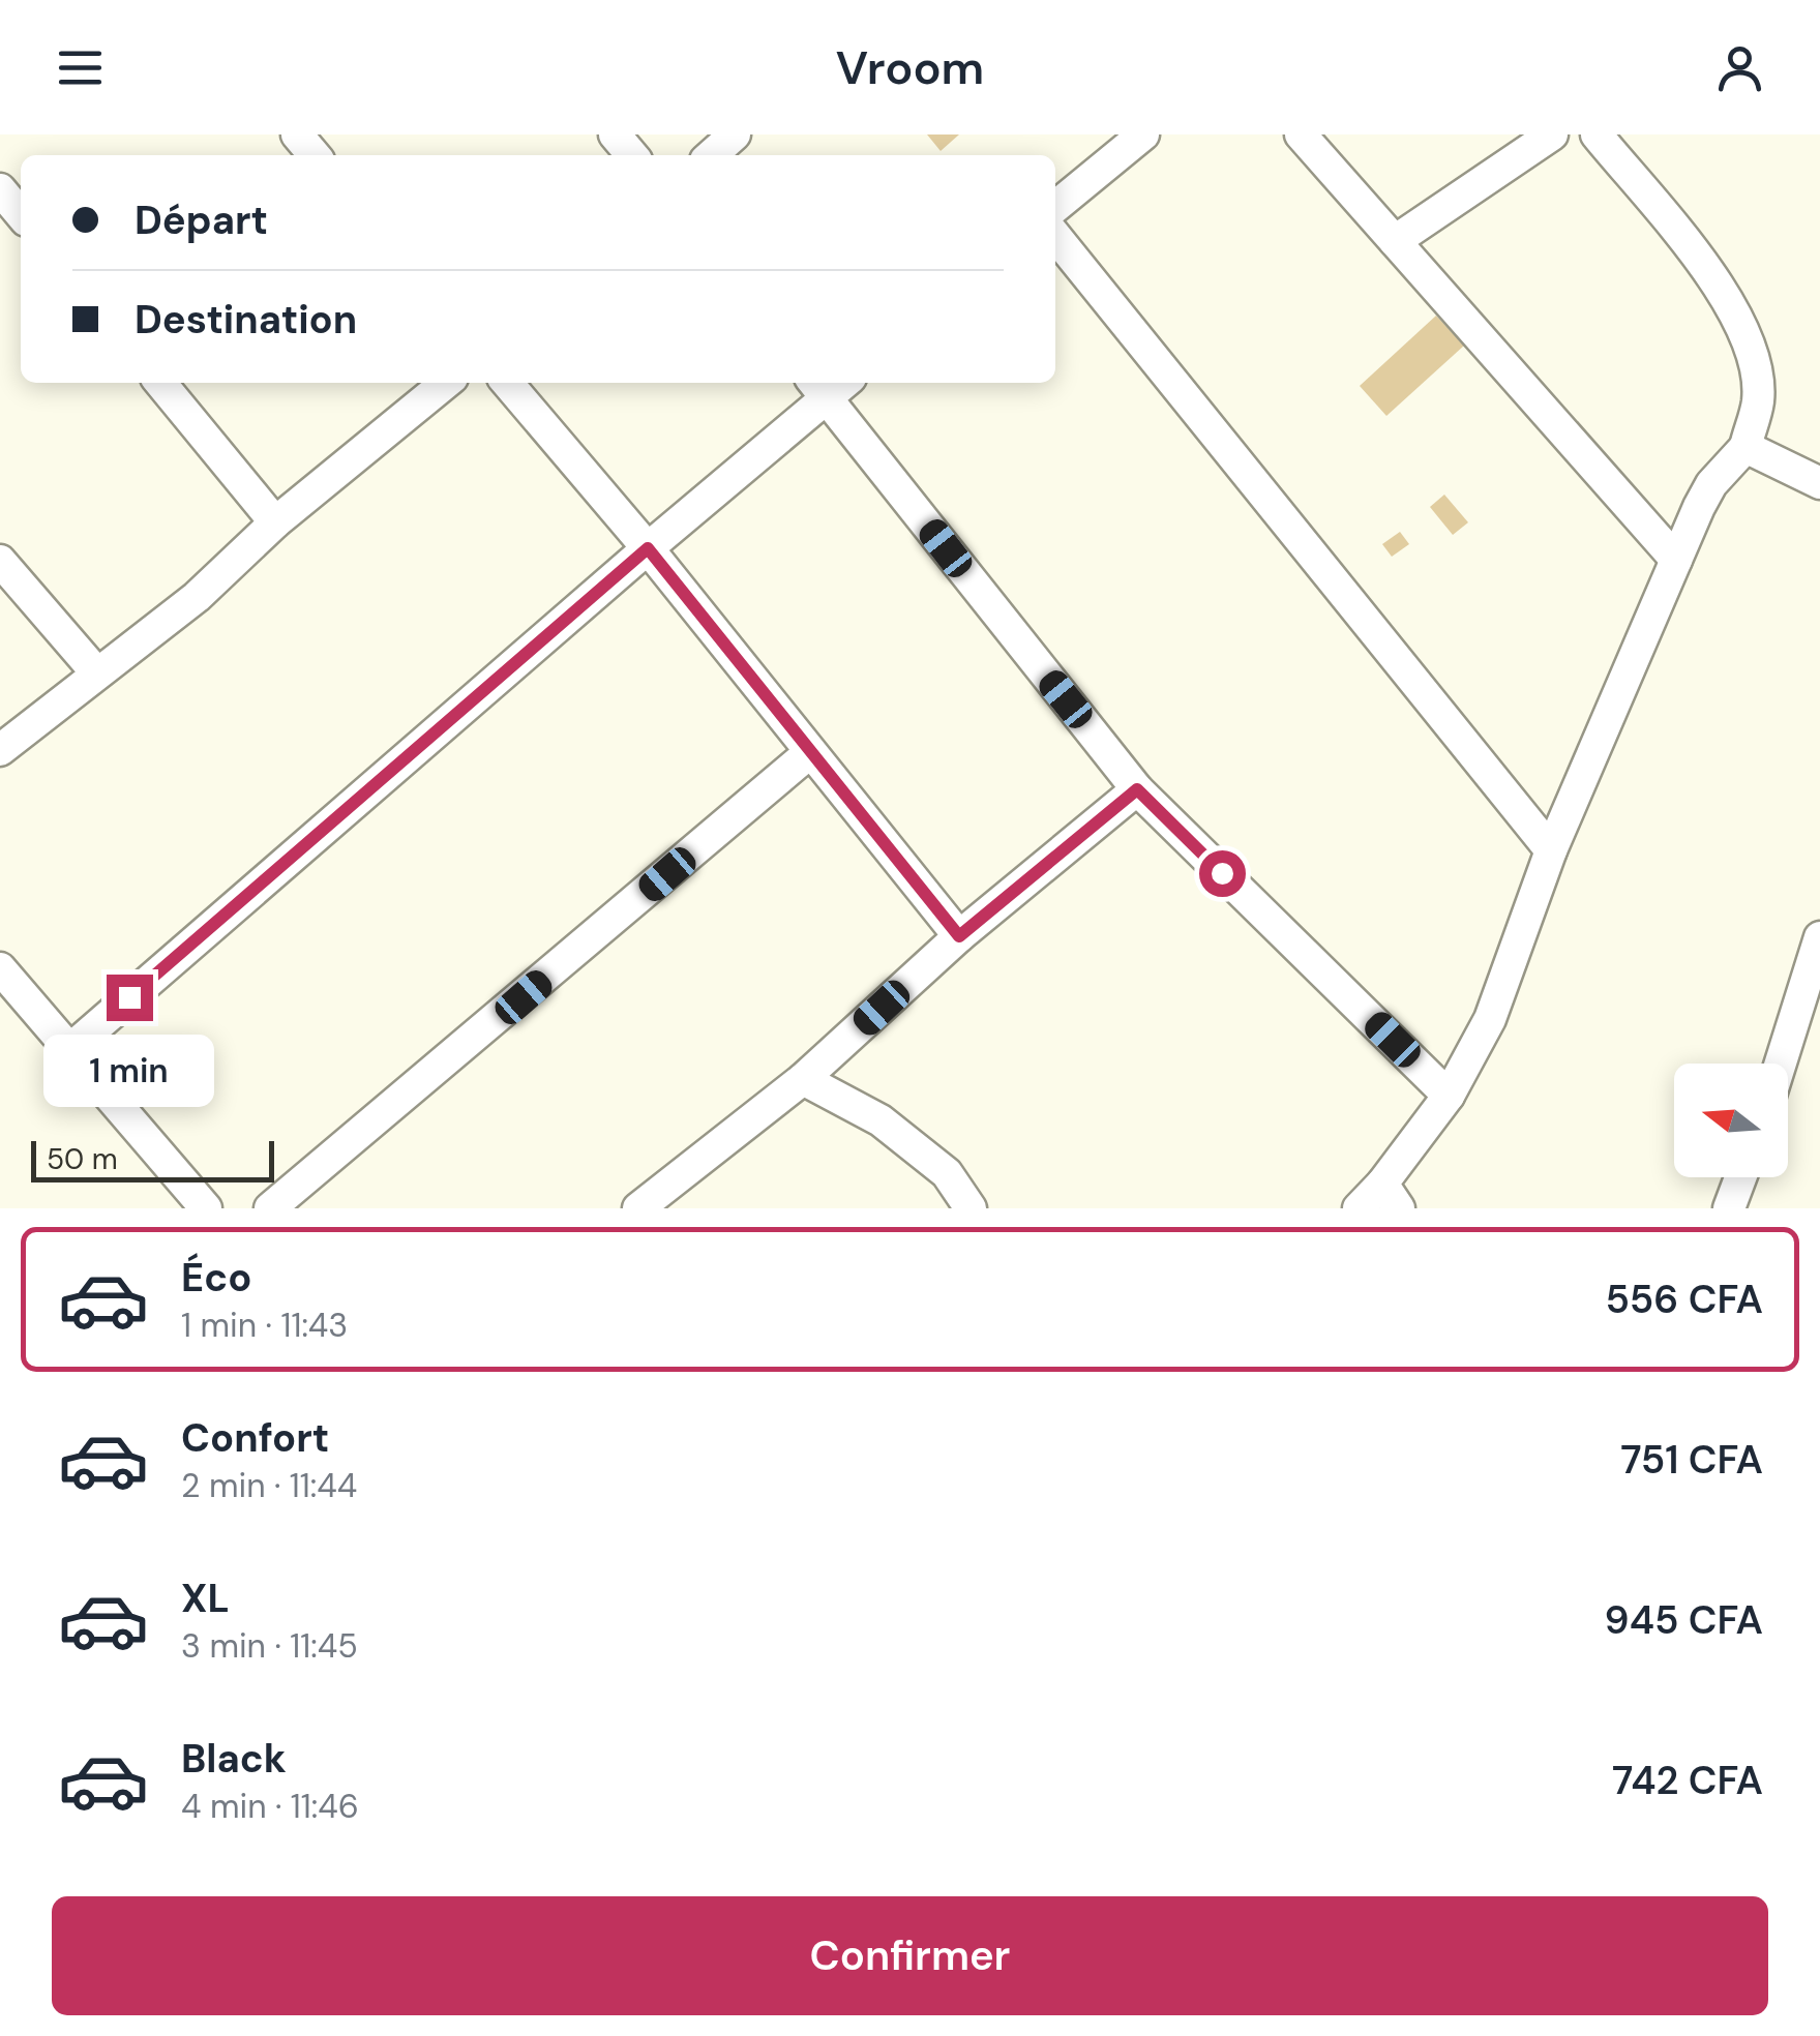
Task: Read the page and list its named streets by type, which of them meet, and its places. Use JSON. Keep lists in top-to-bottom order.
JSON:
{
  "scale_bar": "50 m",
  "north": "left",
  "page": {
    "header": "Vroom",
    "banner": ["Départ", "Destination"],
    "bubble": "1 min",
    "scale": "50 m",
    "list": [
      {
        "name": "Éco",
        "note": "1 min · 11:43",
        "value": "556 CFA"
      },
      {
        "name": "Confort",
        "note": "2 min · 11:44",
        "value": "751 CFA"
      },
      {
        "name": "XL",
        "note": "3 min · 11:45",
        "value": "945 CFA"
      },
      {
        "name": "Black",
        "note": "4 min · 11:46",
        "value": "742 CFA"
      }
    ],
    "buttons": "Confirmer"
  }
}
